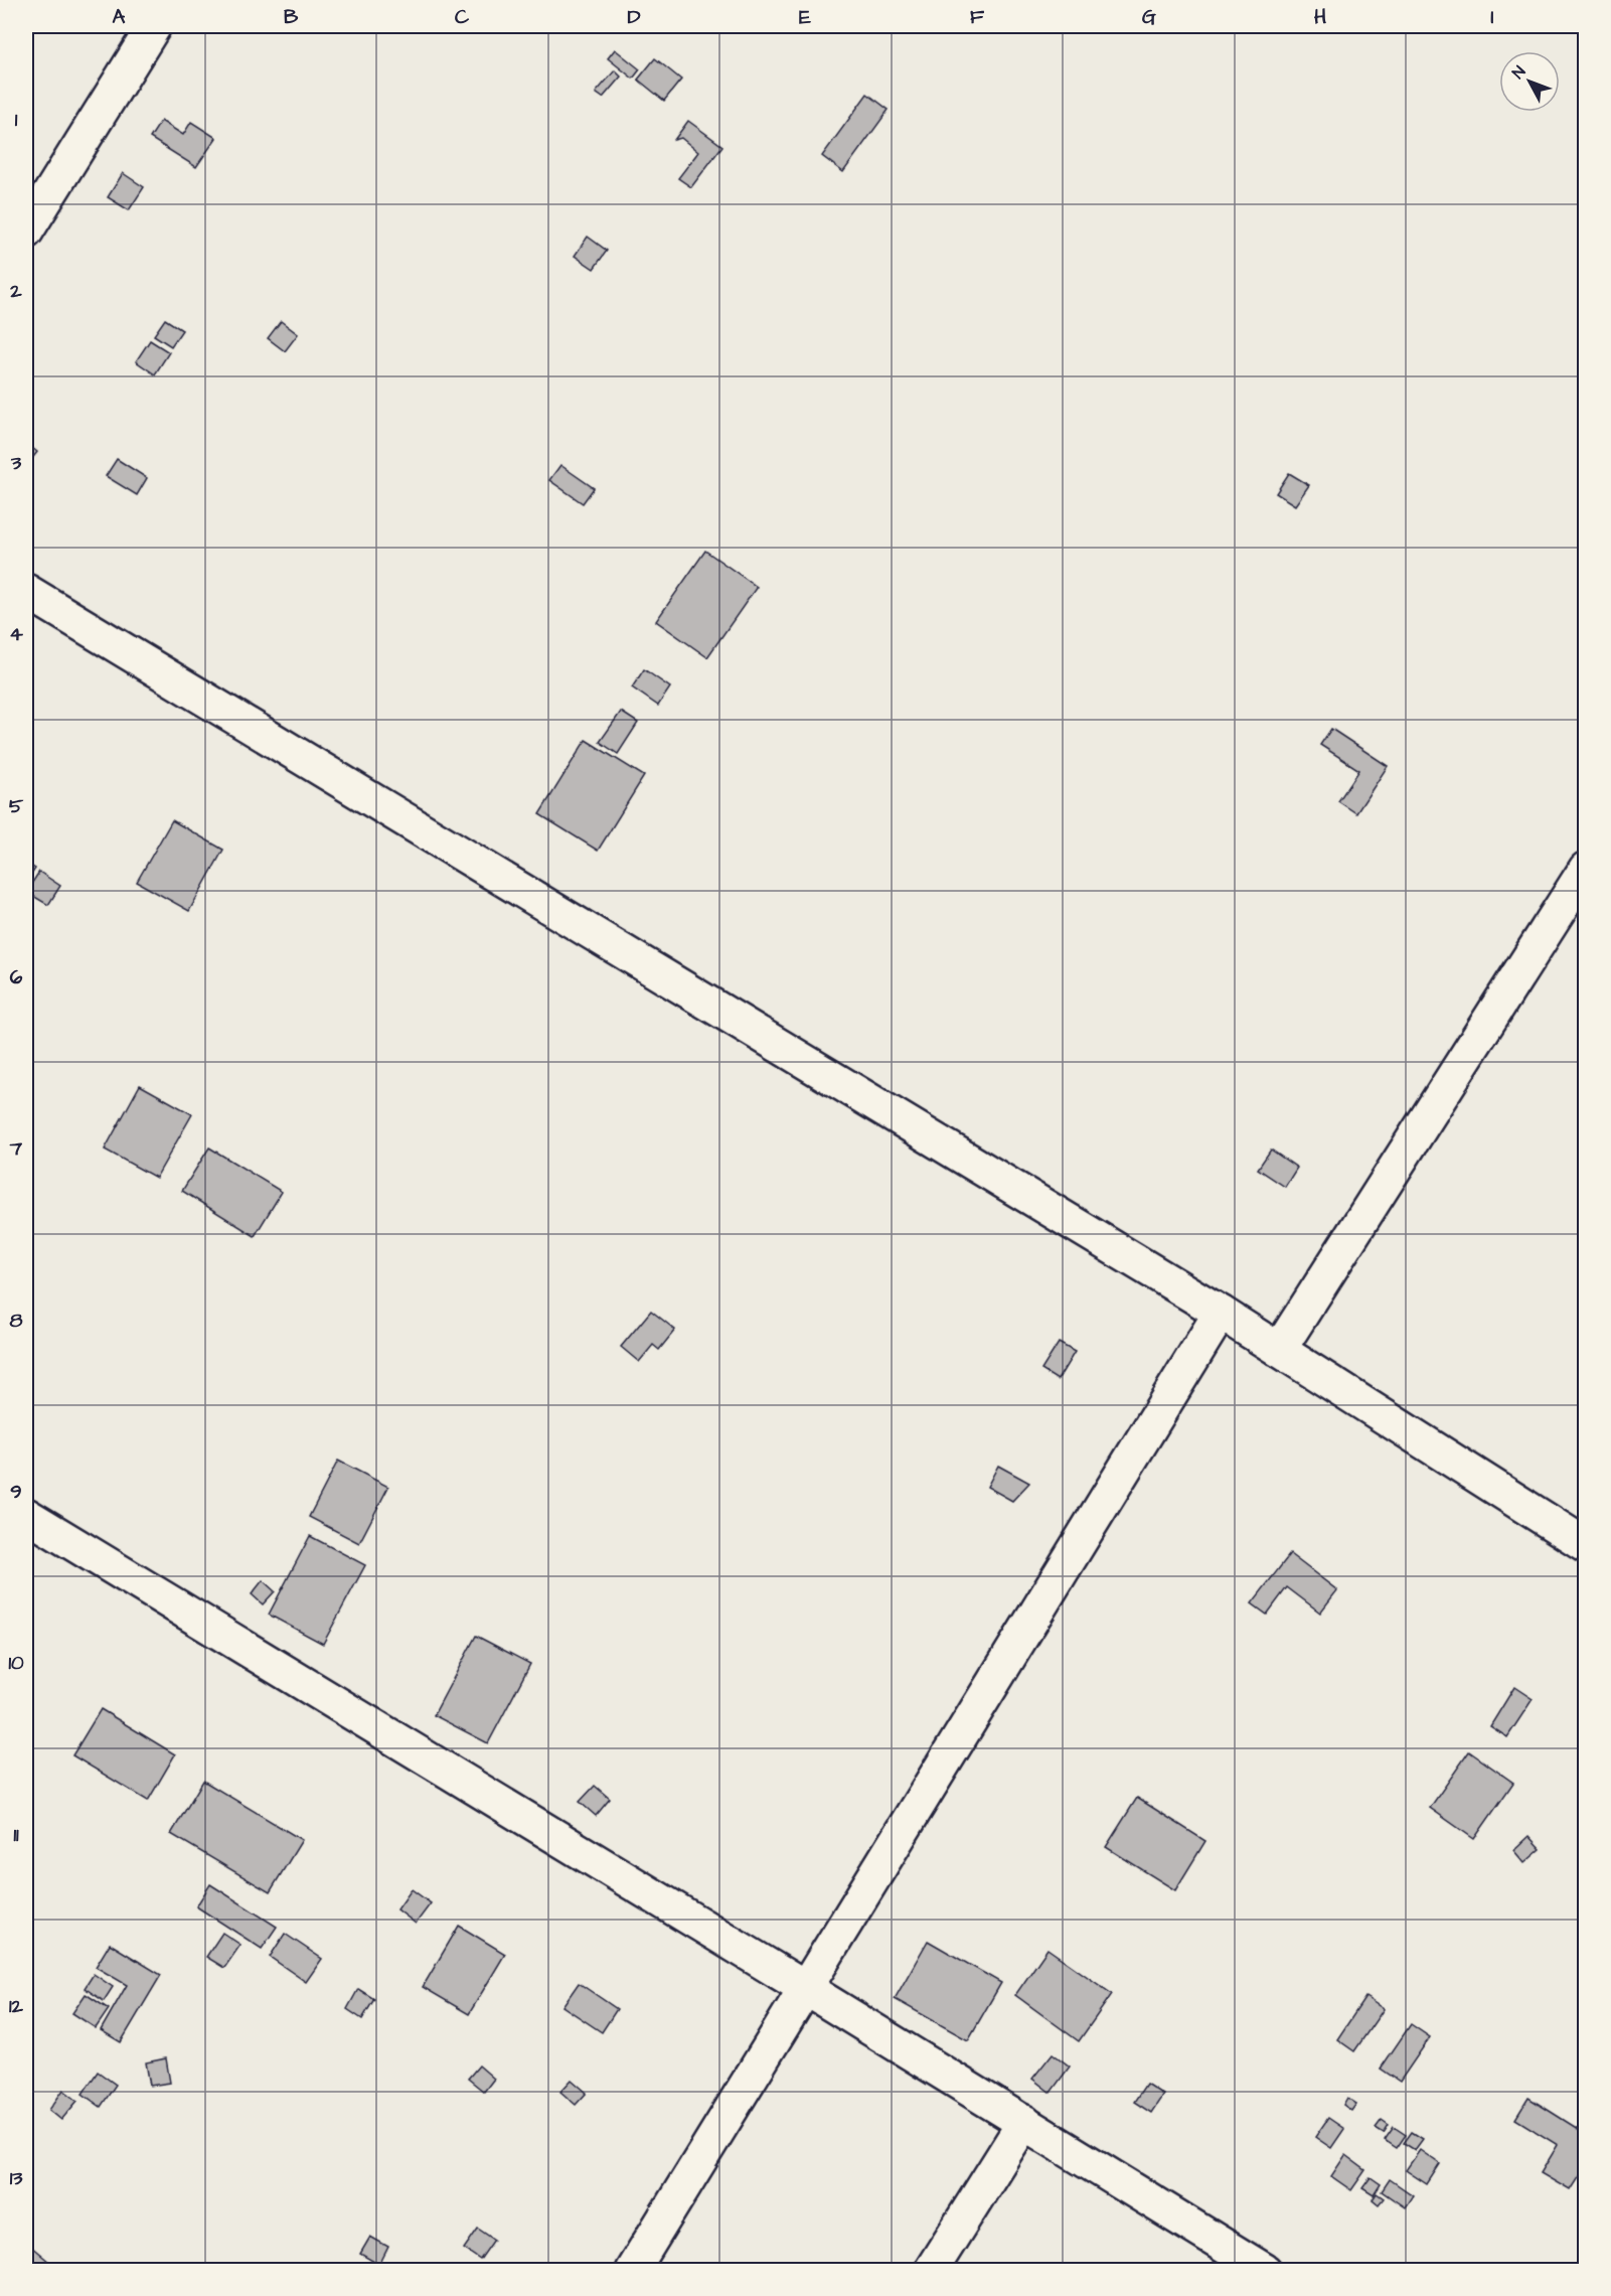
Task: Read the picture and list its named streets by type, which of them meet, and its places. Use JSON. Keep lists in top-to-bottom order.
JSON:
{
  "north": "top left",
  "grid": {
    "columns": [
      "A",
      "B",
      "C",
      "D",
      "E",
      "F",
      "G",
      "H",
      "I"
    ],
    "rows": [
      "1",
      "2",
      "3",
      "4",
      "5",
      "6",
      "7",
      "8",
      "9",
      "10",
      "11",
      "12",
      "13"
    ]
  }
}
